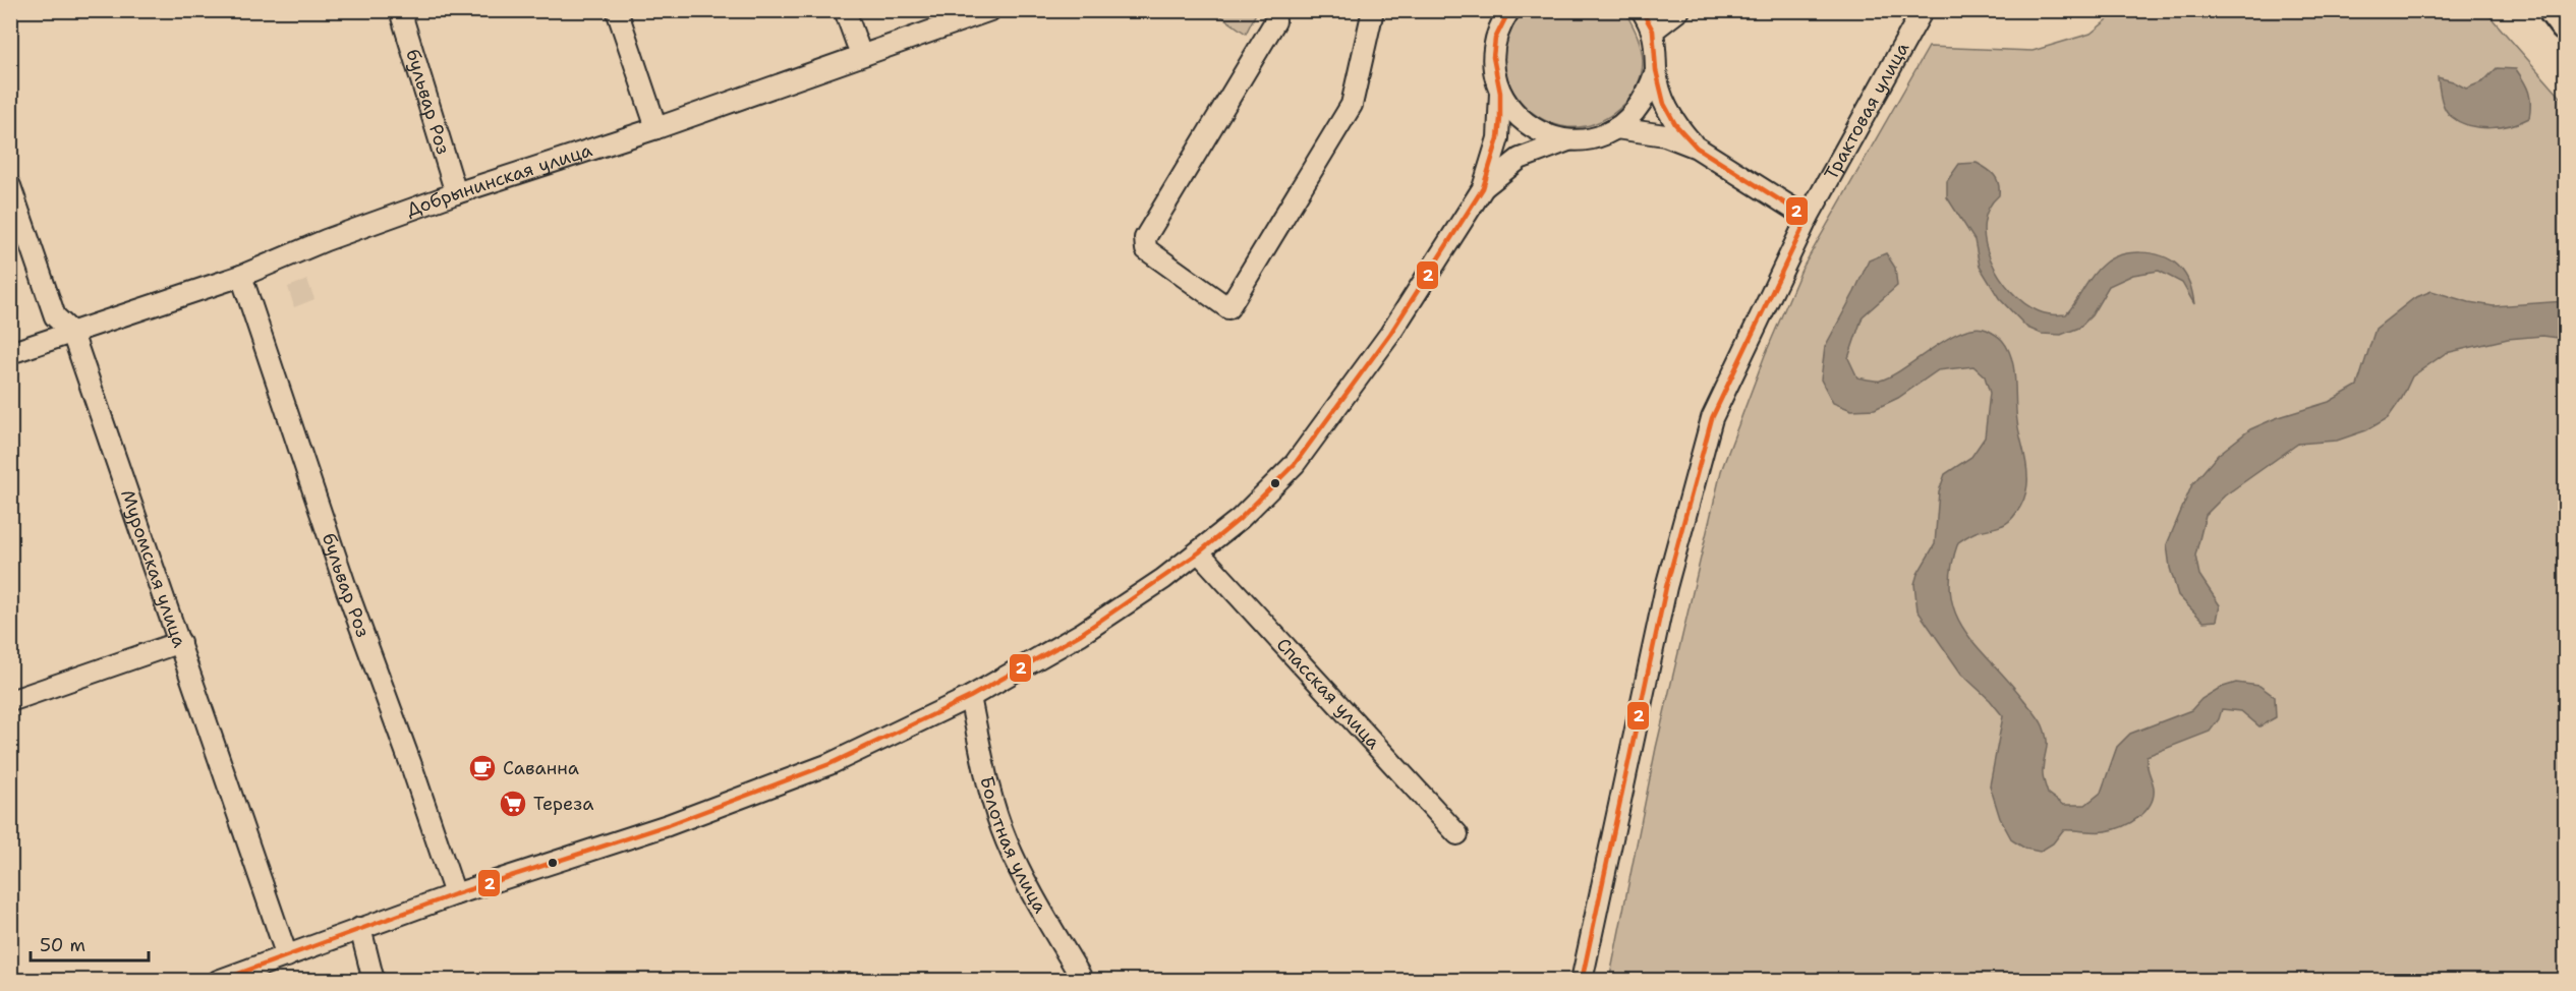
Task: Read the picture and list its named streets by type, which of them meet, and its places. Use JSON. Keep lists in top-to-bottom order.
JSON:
{
  "streets": {
    "street": [
      "бульвар Роз",
      "Трактовая улица",
      "Добрынинская улица",
      "Муромская улица",
      "Спасская улица",
      "Болотная улица"
    ]
  },
  "crossings": [
    ["бульвар Роз", "Добрынинская улица"],
    ["Добрынинская улица", "Муромская улица"]
  ],
  "places": {
    "cafe": ["Саванна"],
    "supermarket": ["Тереза"]
  },
  "lines": ["transit line 2"],
  "scale_bar": "50 m"
}
